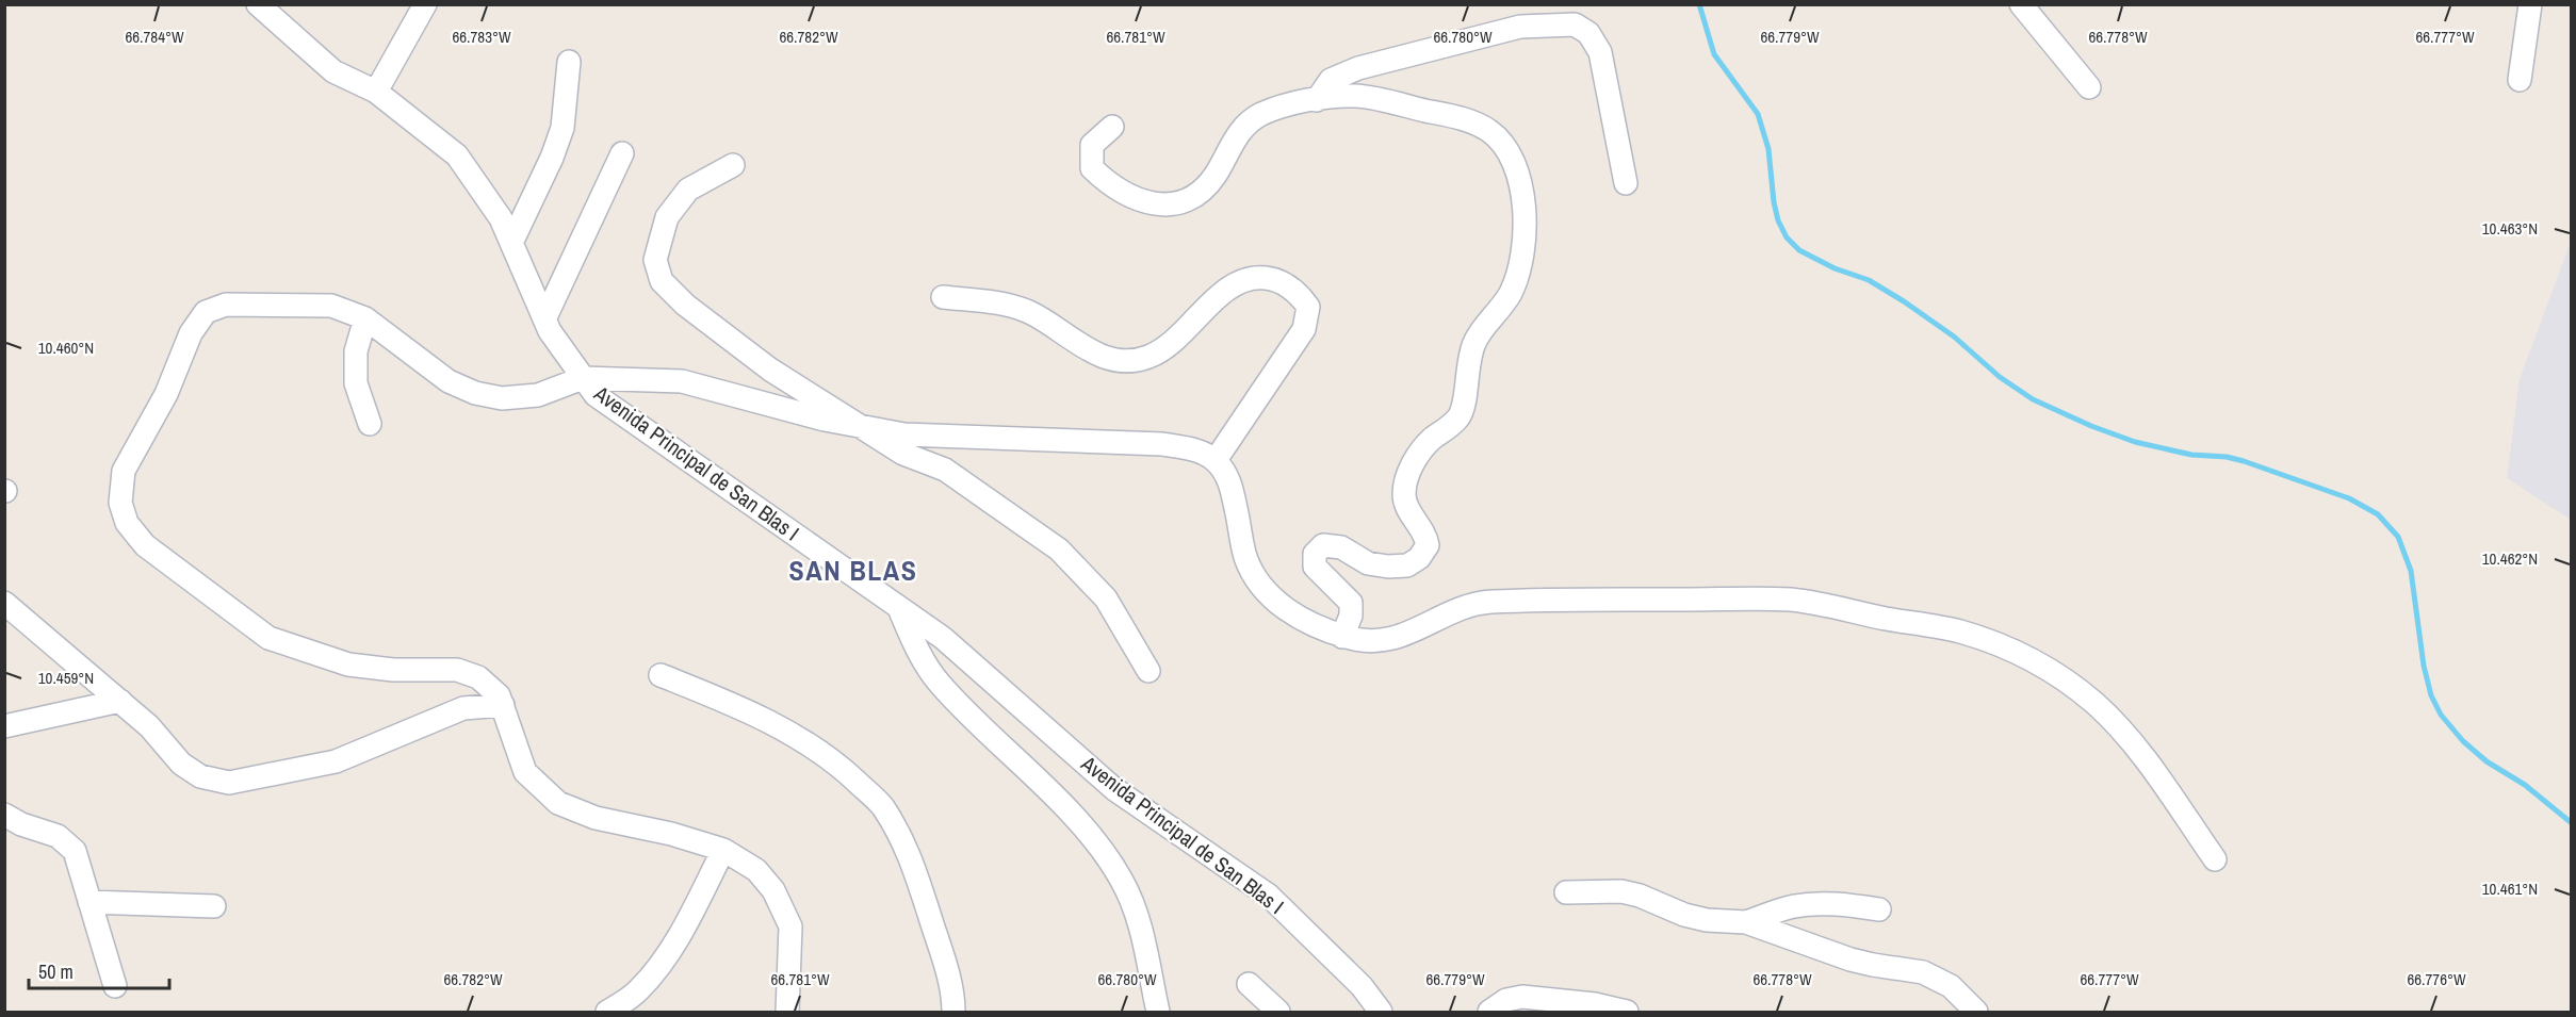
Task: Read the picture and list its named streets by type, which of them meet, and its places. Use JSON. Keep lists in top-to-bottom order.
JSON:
{
  "streets": {
    "street": ["Avenida Principal de San Blas I"]
  },
  "districts": ["SAN BLAS"],
  "scale_bar": "50 m",
  "coordinates": [
    "66.784°W",
    "66.783°W",
    "66.782°W",
    "66.781°W",
    "66.780°W",
    "66.779°W",
    "66.778°W",
    "66.777°W",
    "10.463°N",
    "10.460°N",
    "10.462°N",
    "10.459°N",
    "10.461°N",
    "66.776°W"
  ]
}
